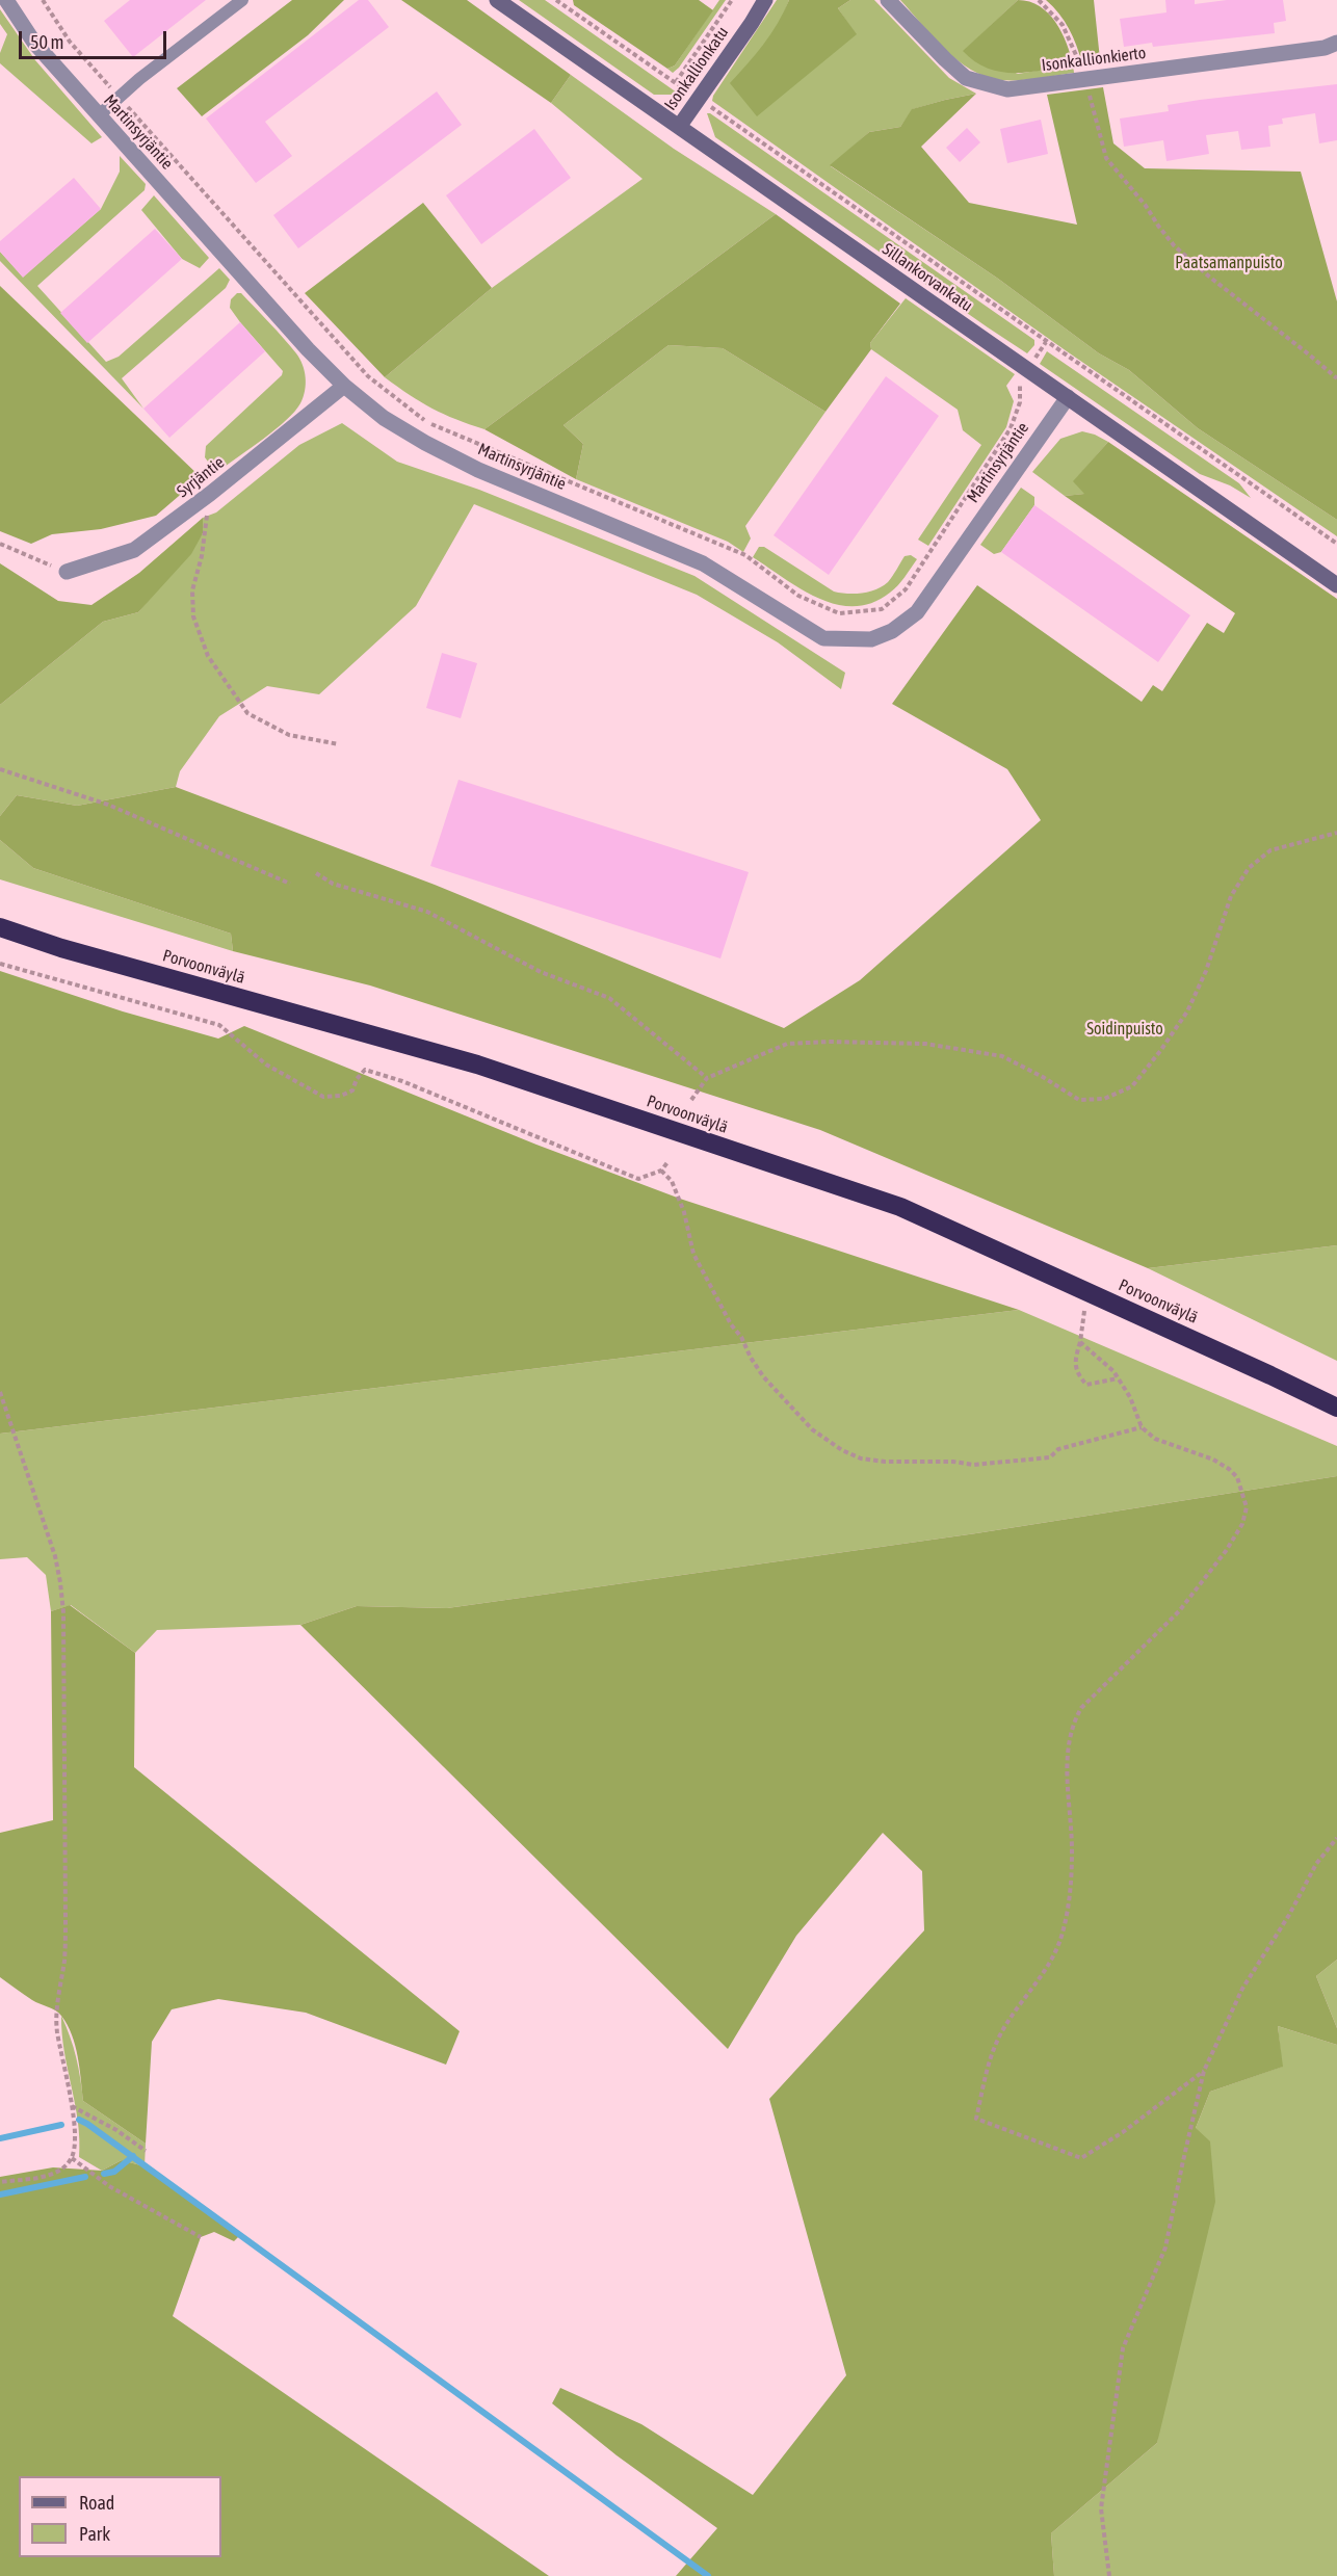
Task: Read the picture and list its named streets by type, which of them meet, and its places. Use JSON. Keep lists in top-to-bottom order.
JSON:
{
  "streets": {
    "highway": ["Porvoonväylä"],
    "main road": ["Isonkallionkatu", "Sillankorvankatu"],
    "street": ["Isonkallionkierto", "Martinsyrjäntie", "Syrjäntie"]
  },
  "crossings": [
    ["Isonkallionkatu", "Sillankorvankatu"],
    ["Martinsyrjäntie", "Sillankorvankatu"],
    ["Martinsyrjäntie", "Syrjäntie"]
  ],
  "parks": ["Paatsamanpuisto", "Soidinpuisto"],
  "legend": ["Road", "Park"],
  "scale_bar": "50 m"
}
